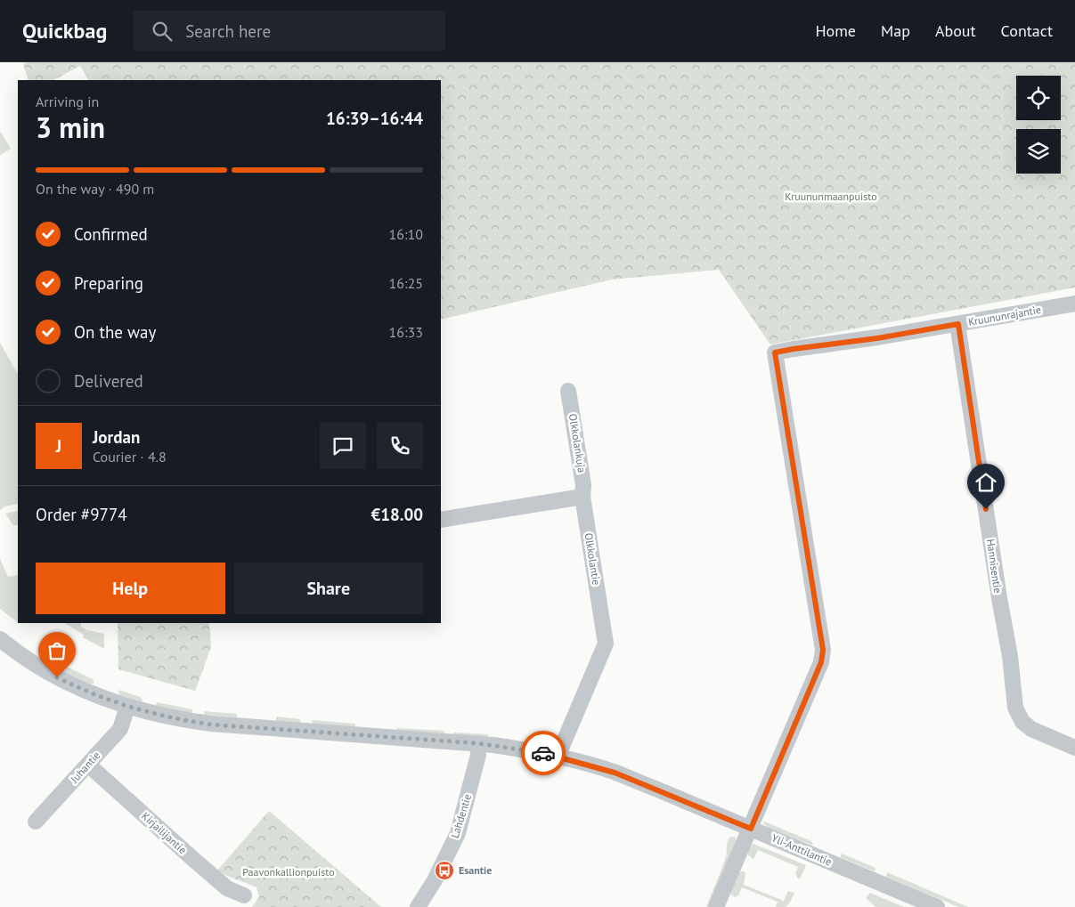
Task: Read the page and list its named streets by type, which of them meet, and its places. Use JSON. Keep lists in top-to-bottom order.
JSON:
{
  "streets": {
    "street": [
      "Kruununrajantie",
      "Olkkolankuja",
      "Olkkolantie",
      "Hannisentie",
      "Juhantie",
      "Lahdentie",
      "Kirjailijantie",
      "Yli-Anttilantie"
    ]
  },
  "crossings": [
    ["Kruununrajantie", "Hannisentie"],
    ["Kruununrajantie", "Yli-Anttilantie"],
    ["Olkkolankuja", "Olkkolantie"],
    ["Olkkolantie", "Yli-Anttilantie"],
    ["Juhantie", "Kirjailijantie"],
    ["Juhantie", "Yli-Anttilantie"],
    ["Lahdentie", "Yli-Anttilantie"]
  ],
  "parks": ["Kruununmaanpuisto", "Paavonkallionpuisto"],
  "places": {
    "bus stop": ["Esantie"]
  },
  "page": {
    "header": "Quickbag",
    "search": "Search here",
    "nav": [
      "Home",
      "Map",
      "About",
      "Contact"
    ],
    "heading": ["3 min", "Arriving in", "16:39–16:44"],
    "panel": [
      "Jordan",
      "Courier · 4.8",
      "Order #9774",
      "€18.00"
    ],
    "bar": "On the way · 490 m",
    "list": [
      ["Confirmed", "16:10"],
      ["Preparing", "16:25"],
      ["On the way", "16:33"],
      "Delivered"
    ],
    "round": "J",
    "buttons": ["Help", "Share"]
  }
}
